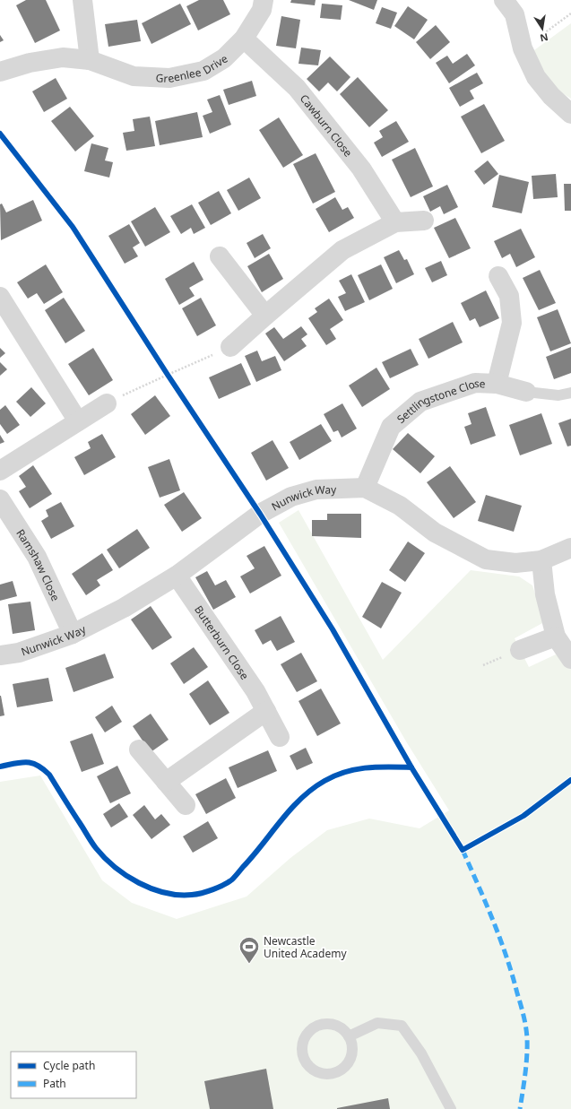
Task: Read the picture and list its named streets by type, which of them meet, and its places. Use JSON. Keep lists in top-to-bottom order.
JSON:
{
  "streets": {
    "street": [
      "Greenlee Drive",
      "Cawburn Close",
      "Settlingstone Close",
      "Nunwick Way",
      "Ramshaw Close",
      "Butterburn Close"
    ]
  },
  "crossings": [
    ["Greenlee Drive", "Cawburn Close"],
    ["Settlingstone Close", "Nunwick Way"],
    ["Nunwick Way", "Ramshaw Close"],
    ["Nunwick Way", "Butterburn Close"]
  ],
  "places": {
    "sports": ["Newcastle United Academy"]
  },
  "legend": ["Cycle path", "Path"],
  "north": "bottom"
}
